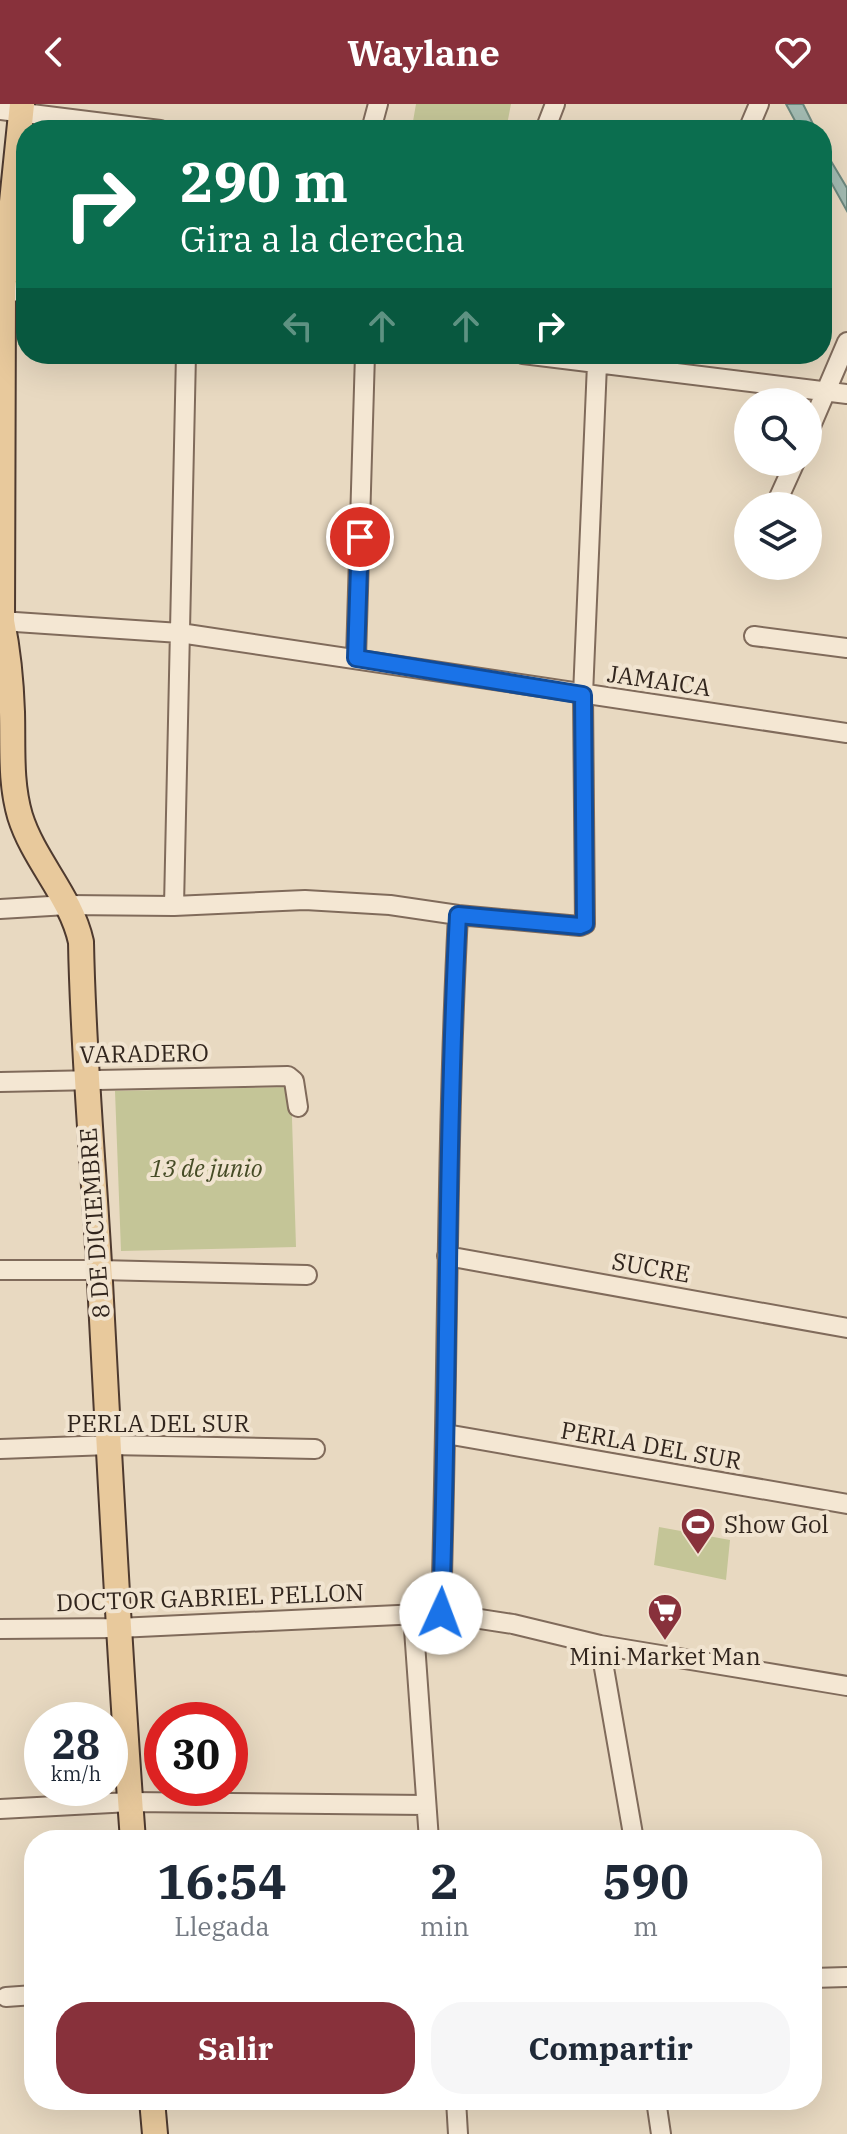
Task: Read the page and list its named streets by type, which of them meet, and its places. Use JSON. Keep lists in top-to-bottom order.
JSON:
{
  "streets": {
    "main road": ["8 DE DICIEMBRE"],
    "street": [
      "JAMAICA",
      "VARADERO",
      "SUCRE",
      "PERLA DEL SUR",
      "DOCTOR GABRIEL PELLON"
    ]
  },
  "crossings": [
    ["JAMAICA", "8 DE DICIEMBRE"],
    ["VARADERO", "8 DE DICIEMBRE"],
    ["8 DE DICIEMBRE", "PERLA DEL SUR"],
    ["8 DE DICIEMBRE", "DOCTOR GABRIEL PELLON"]
  ],
  "parks": ["13 de junio"],
  "places": {
    "sports": ["Show Gol"],
    "supermarket": ["Mini Market Man"]
  },
  "page": {
    "header": "Waylane",
    "turn": ["290 m", "Gira a la derecha"],
    "speed": "28 km/h",
    "limit": "30",
    "eta": [
      "16:54",
      "Llegada",
      "2",
      "min",
      "590",
      "m"
    ],
    "buttons": ["Salir", "Compartir"]
  }
}
